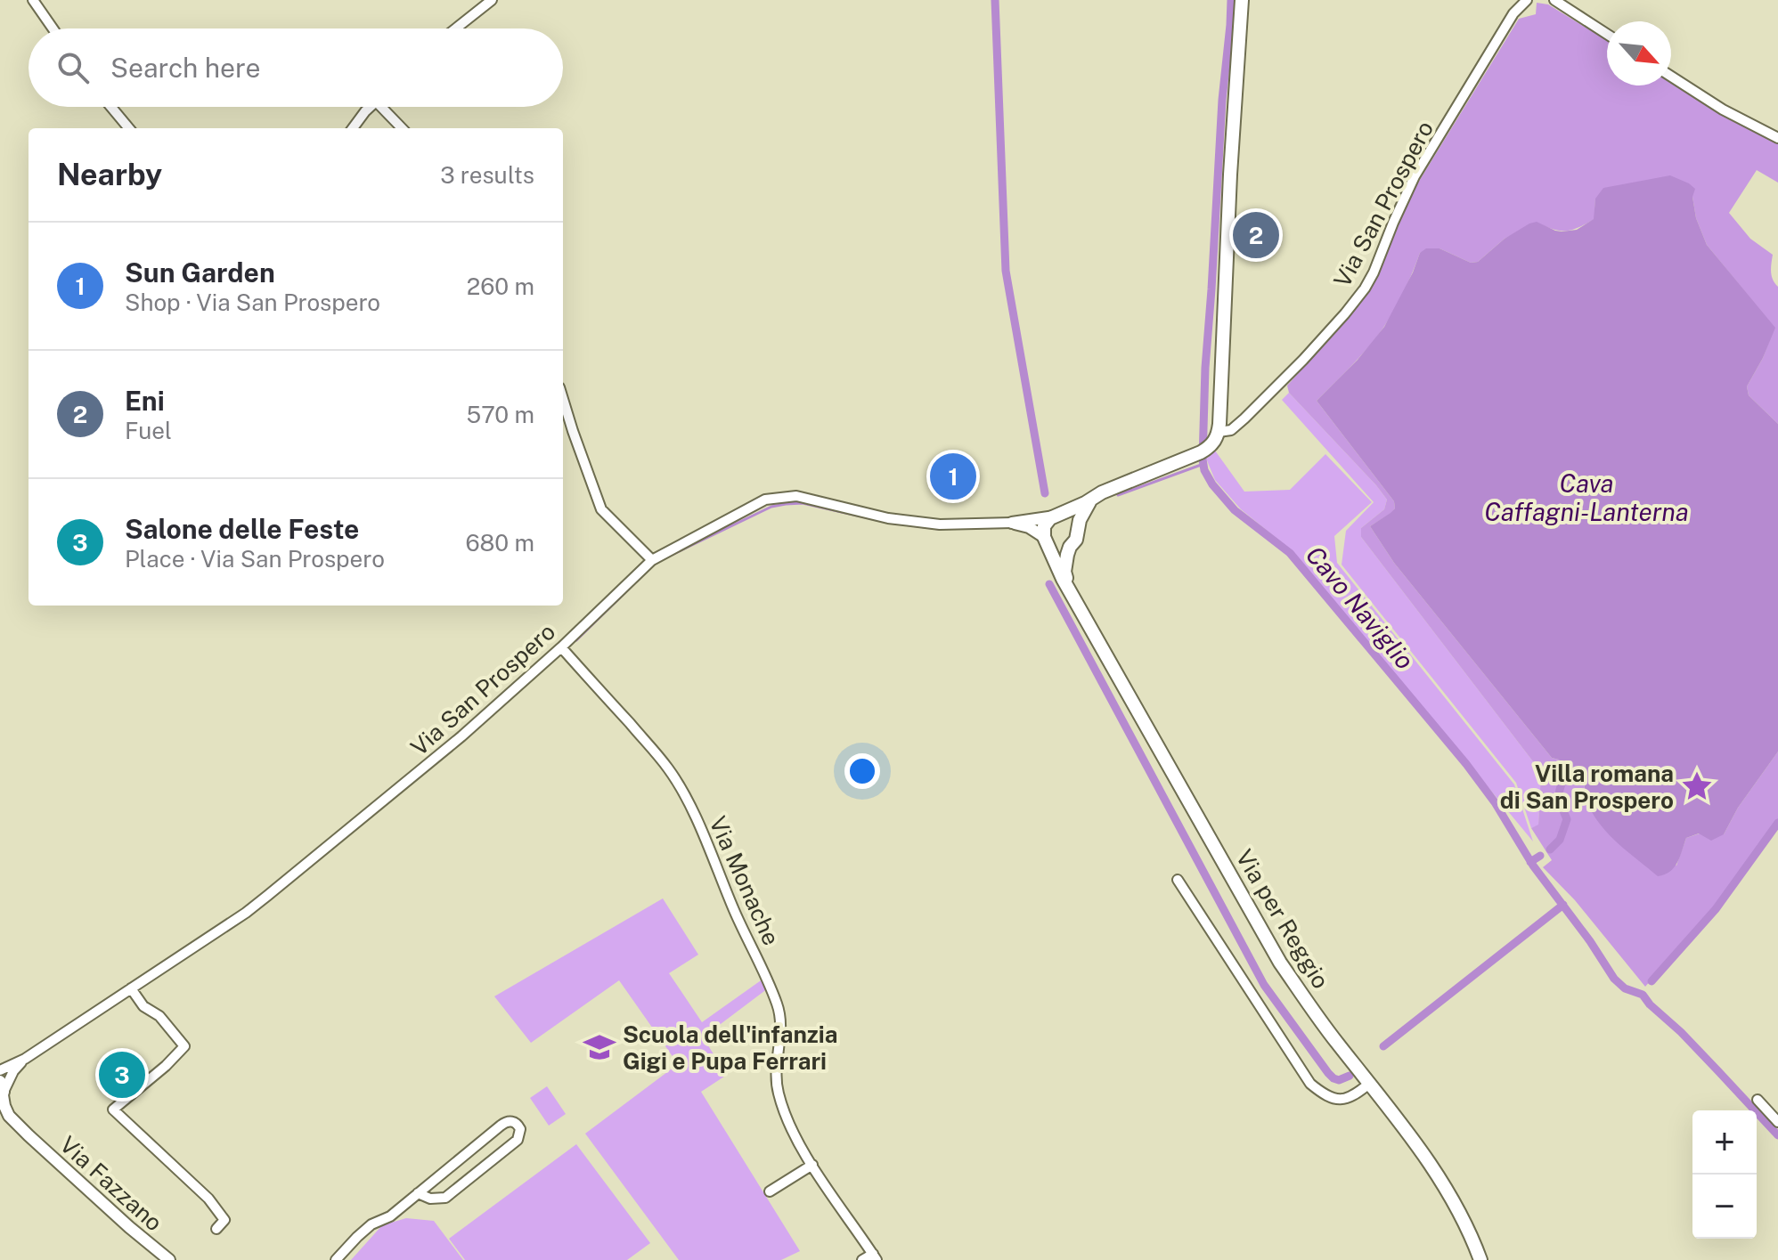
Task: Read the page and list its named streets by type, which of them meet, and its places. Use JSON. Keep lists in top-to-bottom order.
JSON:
{
  "streets": {
    "main road": ["Via per Reggio"],
    "street": ["Via San Prospero", "Via Monache", "Via Fazzano"]
  },
  "crossings": [
    ["Via San Prospero", "Via Monache"],
    ["Via San Prospero", "Via per Reggio"],
    ["Via San Prospero", "Via Fazzano"]
  ],
  "water": ["Cava Caffagni-Lanterna", "Cavo Naviglio"],
  "places": {
    "place": ["Villa romana di San Prospero"],
    "school or university": ["Scuola dell'infanzia Gigi e Pupa Ferrari"]
  },
  "north": "bottom right",
  "page": {
    "search": "Search here",
    "heading": ["Nearby", "3 results"],
    "pins": ["2", "1", "3"],
    "list": [
      {
        "mark": "1",
        "name": "Sun Garden",
        "note": "Shop · Via San Prospero",
        "value": "260 m"
      },
      {
        "mark": "2",
        "name": "Eni",
        "note": "Fuel",
        "value": "570 m"
      },
      {
        "mark": "3",
        "name": "Salone delle Feste",
        "note": "Place · Via San Prospero",
        "value": "680 m"
      }
    ],
    "map_buttons": ["+", "−"]
  }
}
